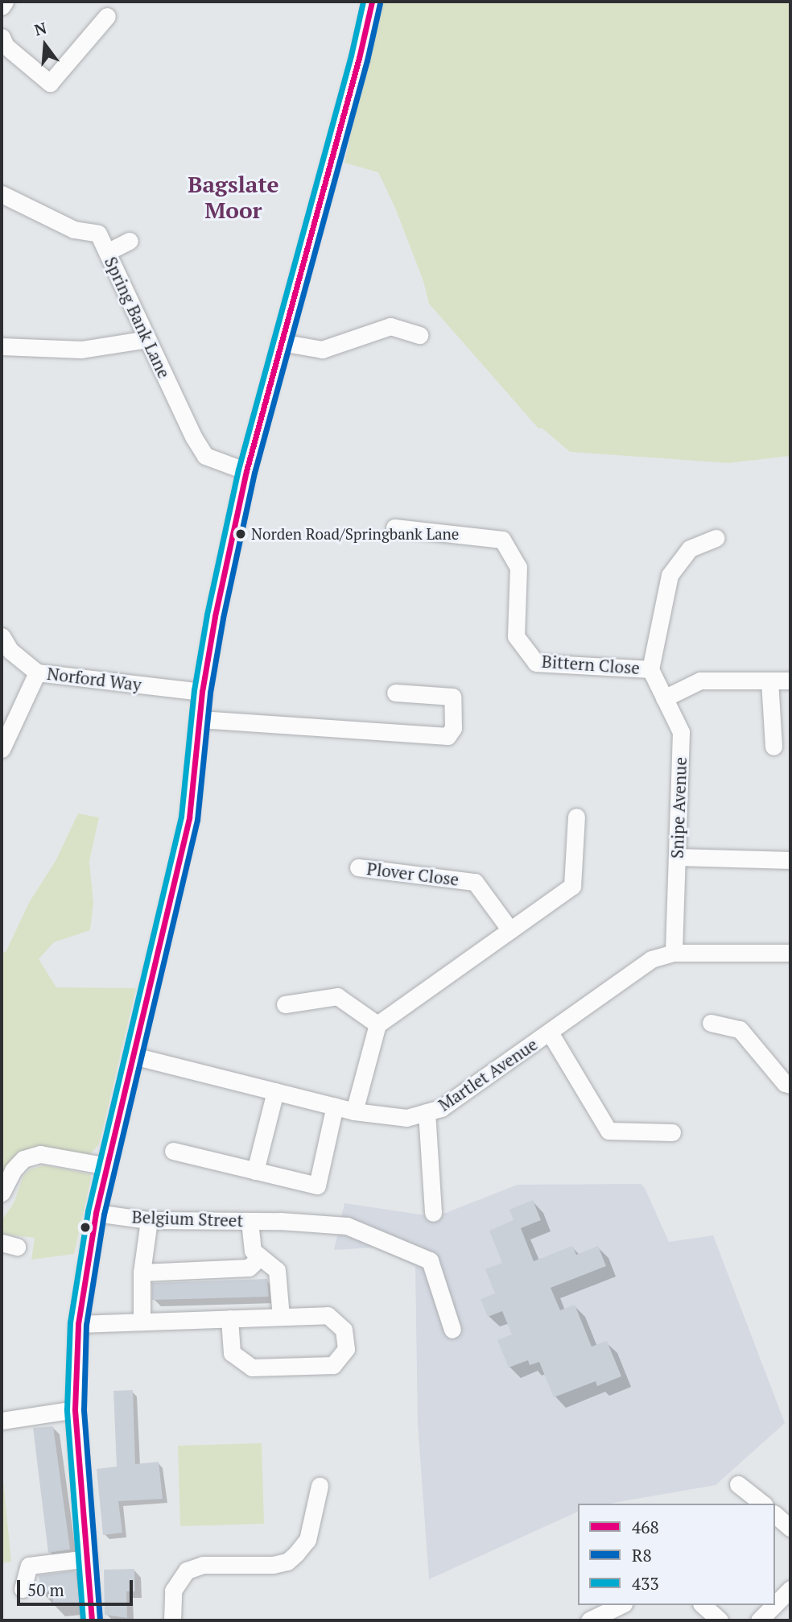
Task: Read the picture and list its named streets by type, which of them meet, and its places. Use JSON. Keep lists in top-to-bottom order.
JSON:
{
  "streets": {
    "street": [
      "Spring Bank Lane",
      "Bittern Close",
      "Norford Way",
      "Snipe Avenue",
      "Plover Close",
      "Martlet Avenue",
      "Belgium Street"
    ]
  },
  "crossings": [
    ["Bittern Close", "Snipe Avenue"],
    ["Snipe Avenue", "Martlet Avenue"]
  ],
  "districts": ["Bagslate Moor"],
  "places": ["Norden Road/Springbank Lane"],
  "lines": ["transit line 468", "transit line 433", "transit line R8"],
  "legend": ["468", "R8", "433"],
  "scale_bar": "50 m",
  "north": "top"
}
